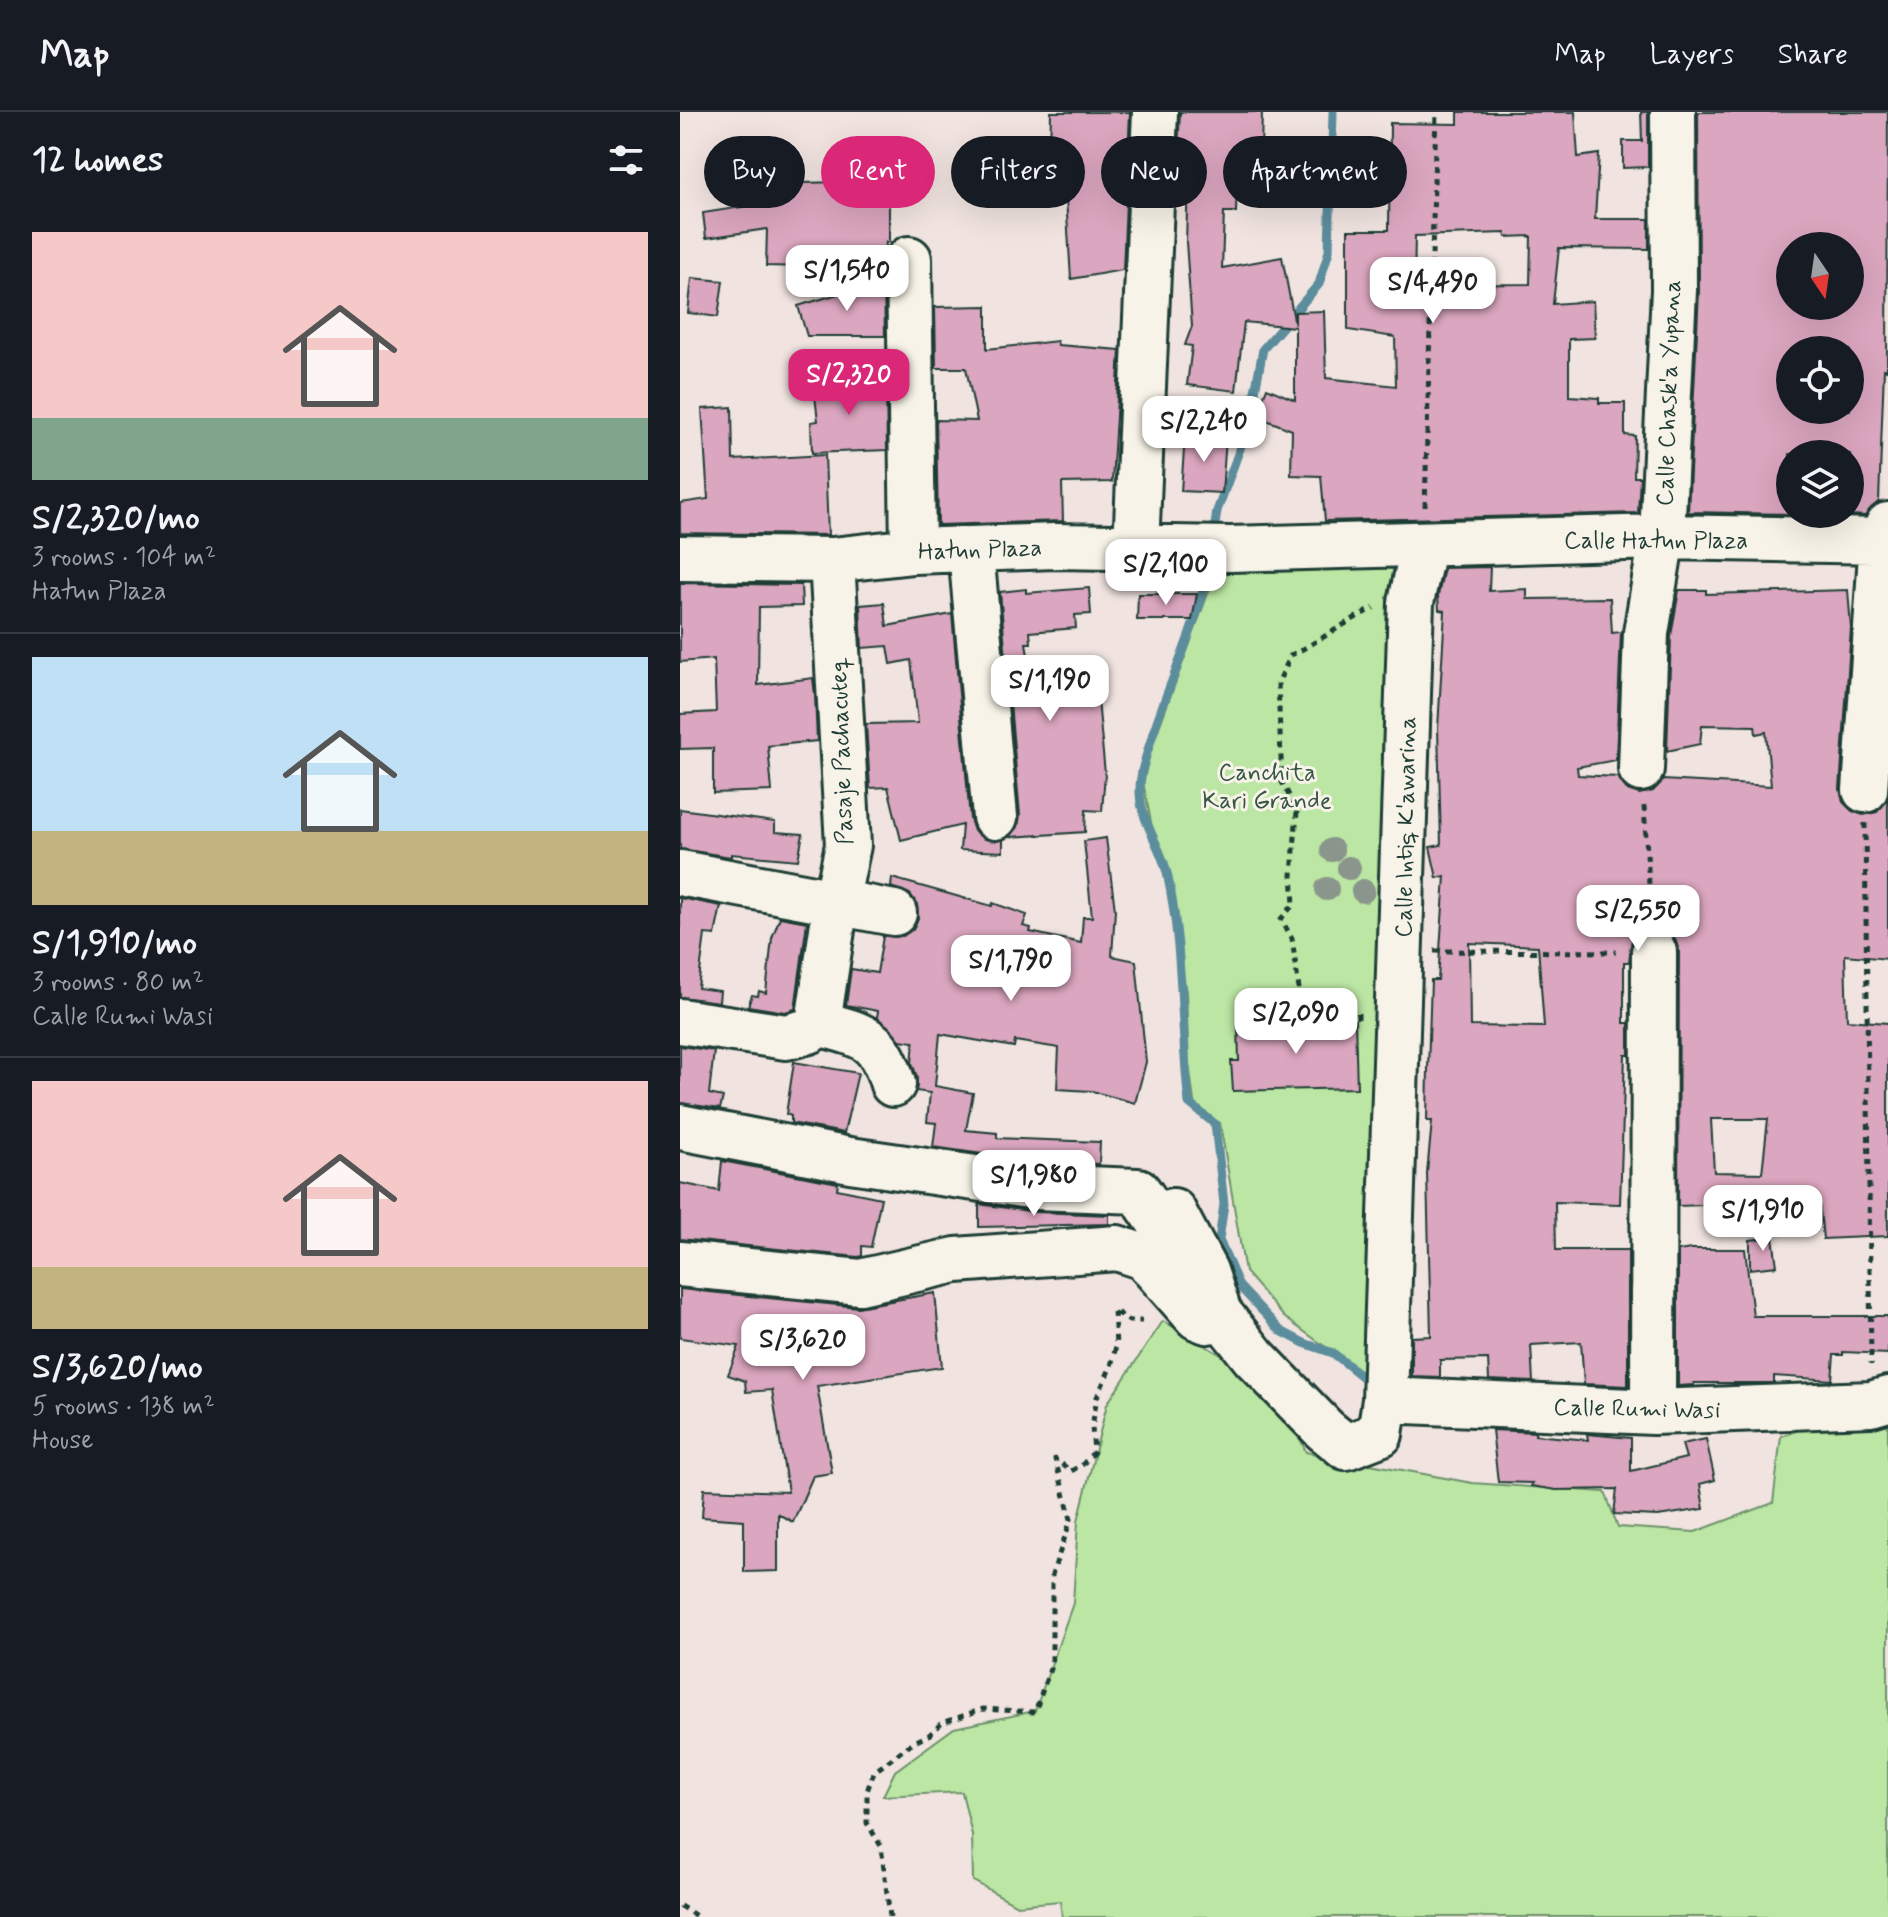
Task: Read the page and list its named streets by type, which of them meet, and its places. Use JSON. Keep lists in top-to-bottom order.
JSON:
{
  "streets": {
    "street": [
      "Calle Chask'a Yupana",
      "Calle Hatun Plaza",
      "Hatun Plaza",
      "Pasaje Pachacuteq",
      "Calle Intiq K'awarina",
      "Calle Rumi Wasi"
    ]
  },
  "crossings": [
    ["Calle Chask'a Yupana", "Calle Hatun Plaza"],
    ["Calle Hatun Plaza", "Hatun Plaza"],
    ["Calle Hatun Plaza", "Calle Intiq K'awarina"],
    ["Hatun Plaza", "Pasaje Pachacuteq"],
    ["Hatun Plaza", "Calle Intiq K'awarina"],
    ["Calle Intiq K'awarina", "Calle Rumi Wasi"]
  ],
  "parks": ["Canchita Kari Grande"],
  "north": "bottom",
  "page": {
    "header": "Map",
    "nav": ["Map", "Layers", "Share"],
    "heading": "12 homes",
    "chip": [
      "Buy",
      "Rent",
      "Filters",
      "New",
      "Apartment"
    ],
    "list": [
      {
        "name": "S/2,320/mo",
        "note": "3 rooms · 104 m² · Hatun Plaza"
      },
      {
        "name": "S/1,910/mo",
        "note": "3 rooms · 80 m² · Calle Rumi Wasi"
      },
      {
        "name": "S/3,620/mo",
        "note": "5 rooms · 138 m² · House"
      }
    ],
    "price": [
      "S/1,540",
      "S/4,490",
      "S/2,320",
      "S/2,240",
      "S/2,100",
      "S/1,190",
      "S/2,550",
      "S/1,790",
      "S/2,090",
      "S/1,980",
      "S/1,910",
      "S/3,620"
    ]
  }
}
